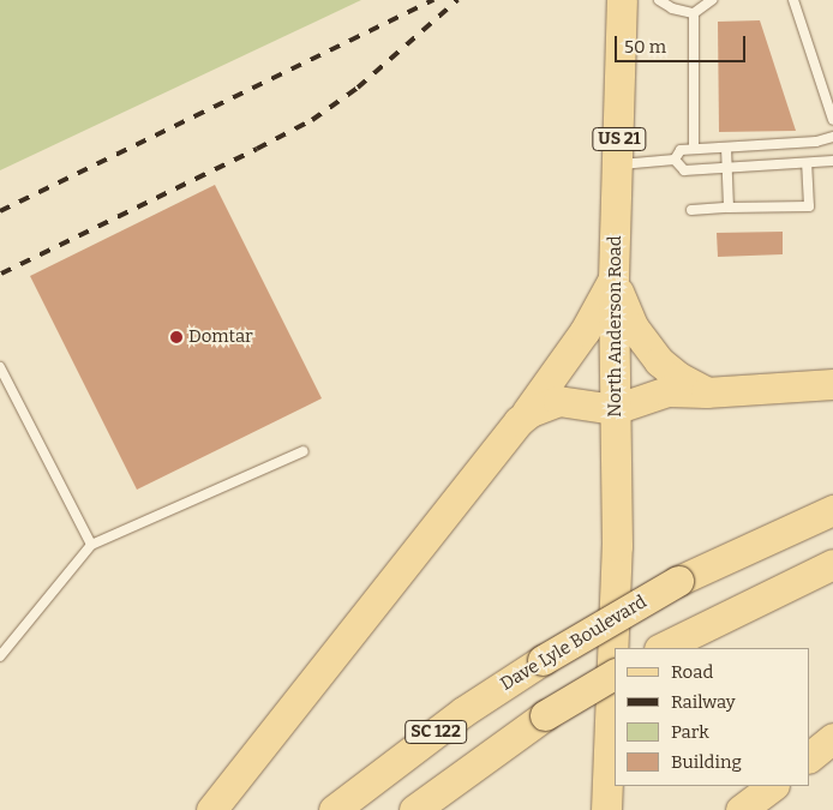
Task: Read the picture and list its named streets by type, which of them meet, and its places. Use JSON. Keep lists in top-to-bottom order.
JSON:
{
  "streets": {
    "main road": [
      "US 21",
      "North Anderson Road",
      "Dave Lyle Boulevard",
      "SC 122"
    ]
  },
  "crossings": [
    ["US 21", "SC 122"]
  ],
  "places": ["Domtar"],
  "legend": [
    "Road",
    "Railway",
    "Park",
    "Building"
  ],
  "scale_bar": "50 m"
}
